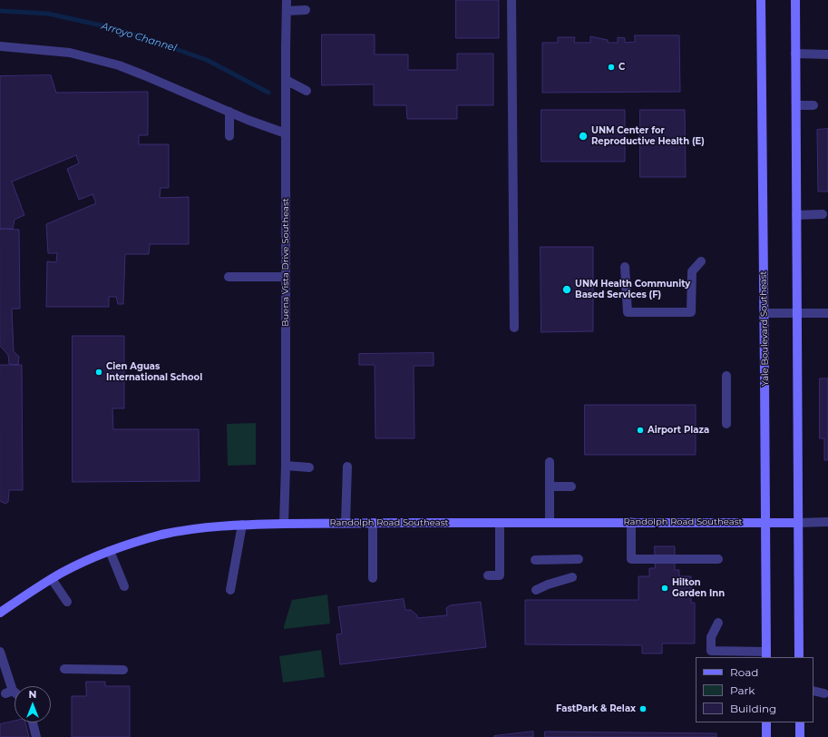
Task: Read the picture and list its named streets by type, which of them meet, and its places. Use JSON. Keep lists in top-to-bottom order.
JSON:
{
  "streets": {
    "main road": ["Yale Boulevard Southeast", "Randolph Road Southeast"],
    "street": ["Buena Vista Drive Southeast"]
  },
  "crossings": [
    ["Buena Vista Drive Southeast", "Randolph Road Southeast"],
    ["Yale Boulevard Southeast", "Randolph Road Southeast"]
  ],
  "water": ["Arroyo Channel"],
  "places": [
    "C",
    "UNM Center for Reproductive Health (E)",
    "UNM Health Community Based Services (F)",
    "Cien Aguas International School",
    "Airport Plaza",
    "Hilton Garden Inn",
    "FastPark & Relax"
  ],
  "legend": ["Road", "Park", "Building"],
  "north": "top"
}
